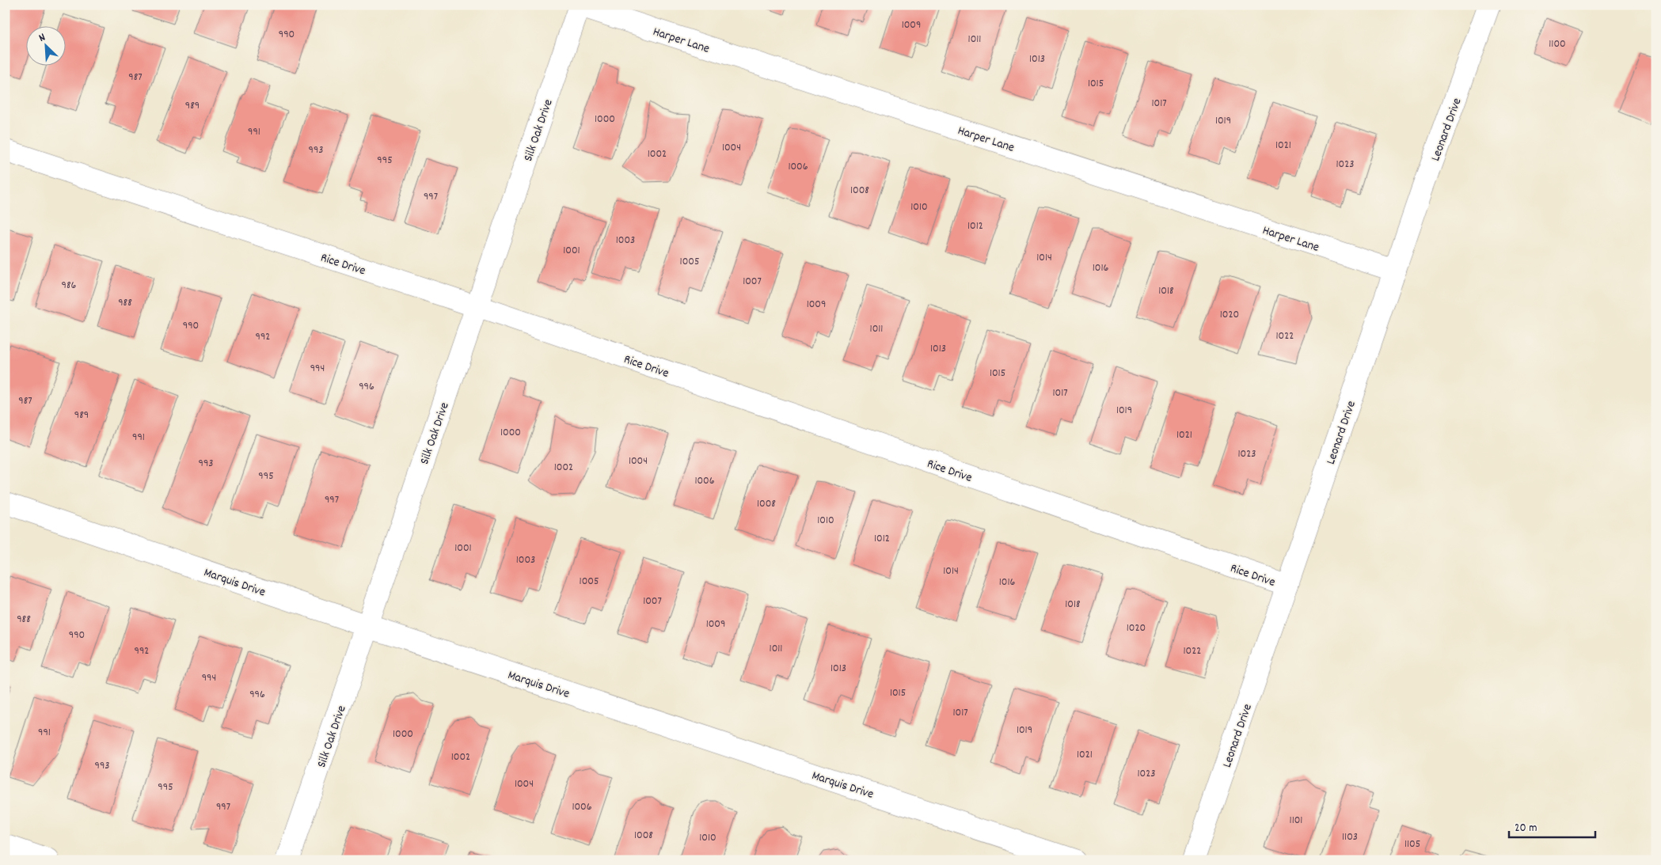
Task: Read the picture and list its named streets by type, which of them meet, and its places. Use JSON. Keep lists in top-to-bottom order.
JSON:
{
  "streets": {
    "street": [
      "Harper Lane",
      "Leonard Drive",
      "Silk Oak Drive",
      "Rice Drive",
      "Marquis Drive"
    ]
  },
  "crossings": [
    ["Harper Lane", "Leonard Drive"],
    ["Harper Lane", "Silk Oak Drive"],
    ["Leonard Drive", "Rice Drive"],
    ["Silk Oak Drive", "Rice Drive"],
    ["Silk Oak Drive", "Marquis Drive"]
  ],
  "house_numbers": [
    "1009",
    "990",
    "1011",
    "1100",
    "1013",
    "987",
    "1015",
    "1017",
    "989",
    "1000",
    "1019",
    "991",
    "1021",
    "1004",
    "993",
    "1002",
    "995",
    "1023",
    "1006",
    "1008",
    "997",
    "1010",
    "1012",
    "1003",
    "1001",
    "1014",
    "1005",
    "1016",
    "1007",
    "986",
    "1018",
    "988",
    "1009",
    "1020",
    "990",
    "1011",
    "1022",
    "992",
    "1013",
    "994",
    "1015",
    "996",
    "1017",
    "987",
    "1019",
    "989",
    "1000",
    "1021",
    "991",
    "1023",
    "1004",
    "993",
    "1002",
    "995",
    "1006",
    "997",
    "1008",
    "1010",
    "1012",
    "1001",
    "1003",
    "1014",
    "1005",
    "1016",
    "1007",
    "1018",
    "988",
    "1009",
    "1020",
    "990",
    "1011",
    "992",
    "1022",
    "1013",
    "994",
    "1015",
    "996",
    "1017",
    "1019",
    "991",
    "1000",
    "1021",
    "1002",
    "993",
    "1023",
    "1004",
    "995",
    "997",
    "1006",
    "1101",
    "1008",
    "1103",
    "1010",
    "1105"
  ],
  "scale_bar": "20 m",
  "north": "top left"
}
